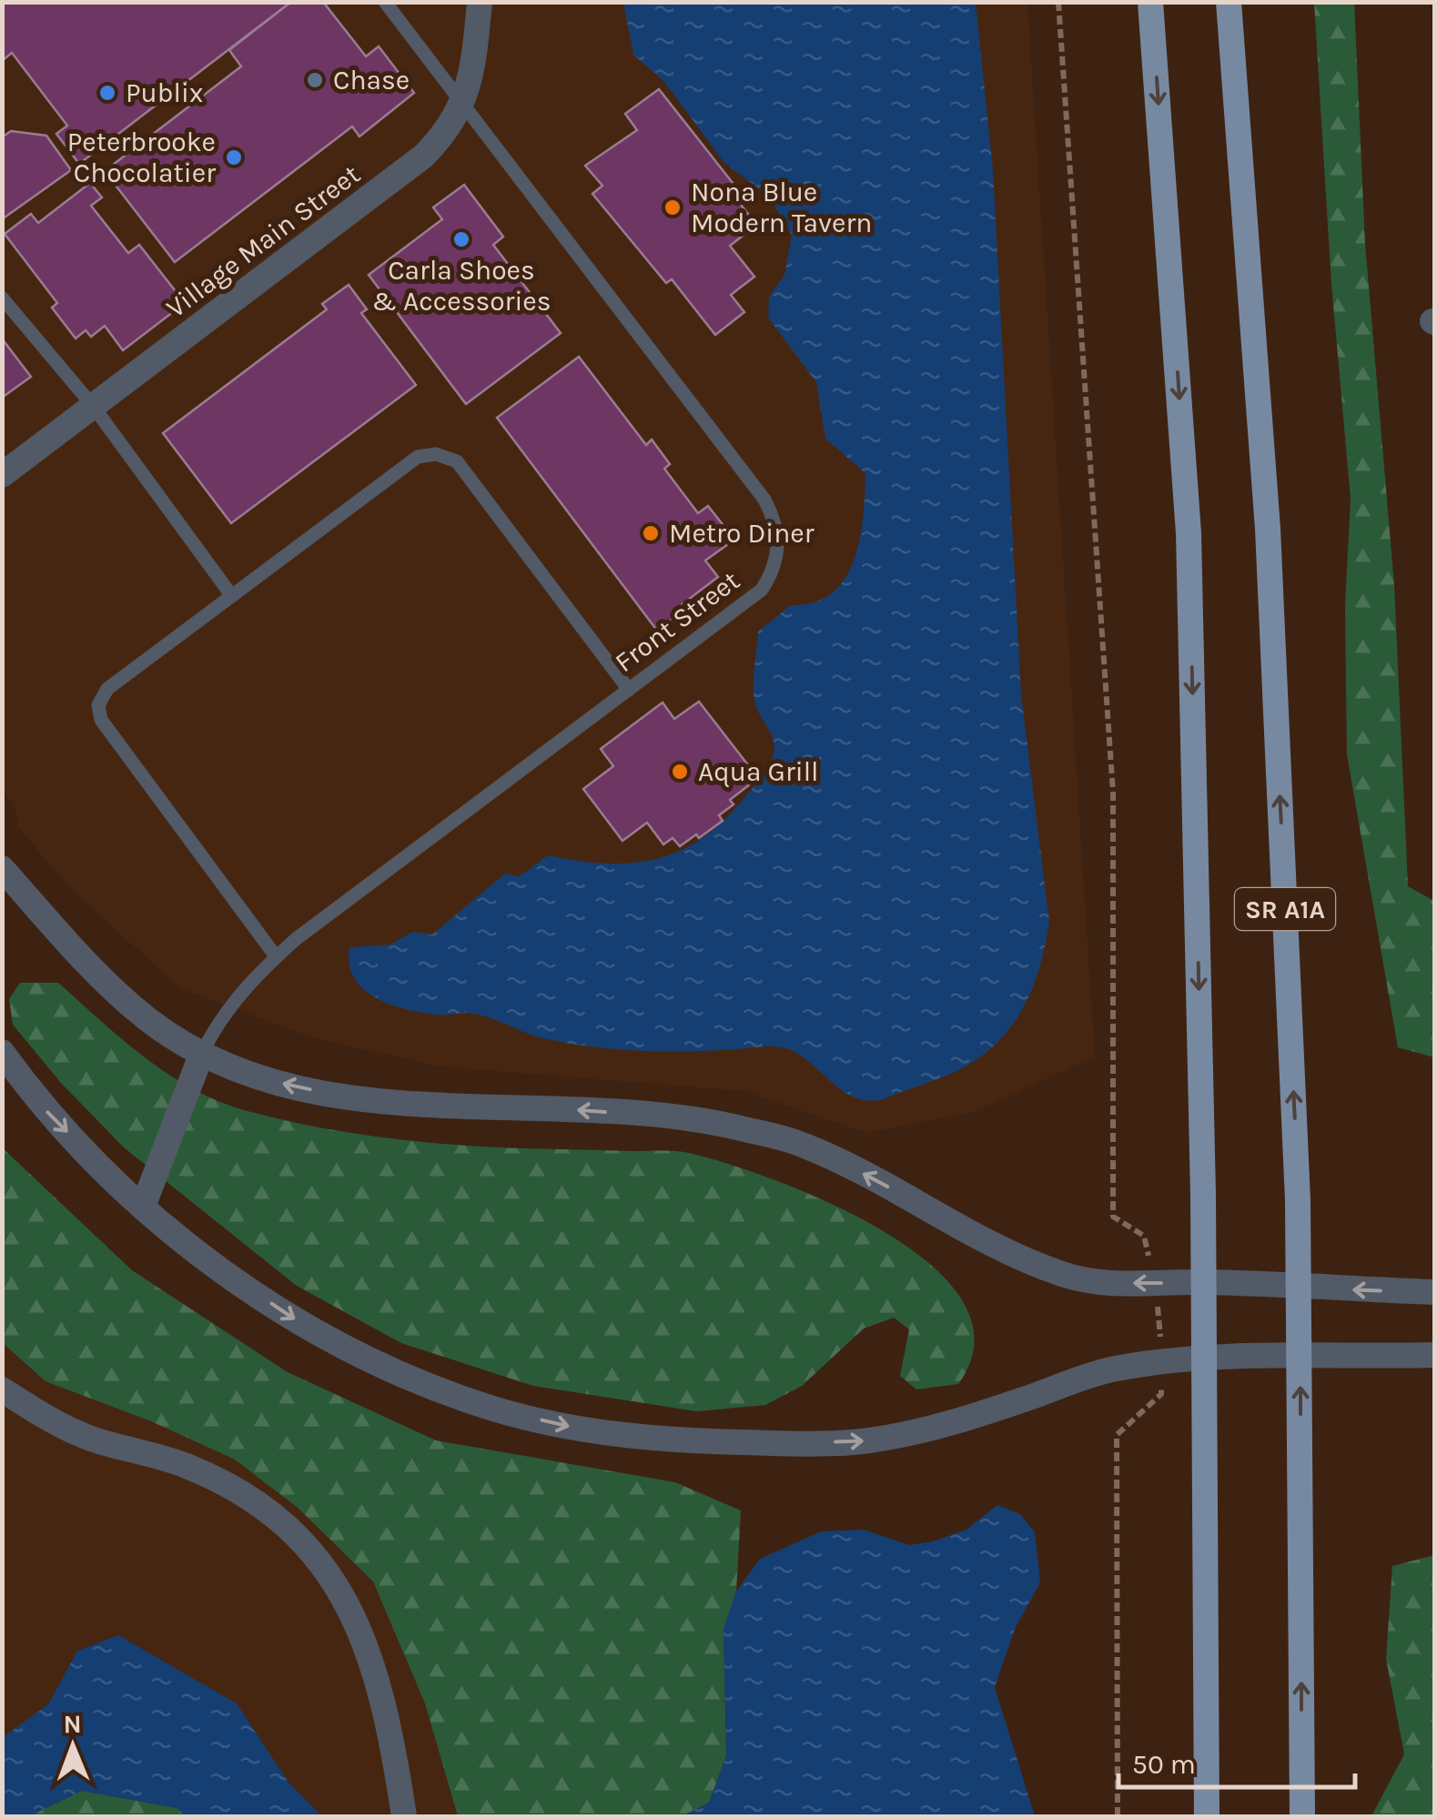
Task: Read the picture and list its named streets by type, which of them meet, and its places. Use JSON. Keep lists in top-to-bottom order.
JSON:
{
  "streets": {
    "main road": ["SR A1A"],
    "street": ["Village Main Street"],
    "lane": ["Front Street"]
  },
  "crossings": [
    ["Village Main Street", "Front Street"]
  ],
  "places": [
    "Chase",
    "Publix",
    "Peterbrooke Chocolatier",
    "Nona Blue Modern Tavern",
    "Carla Shoes & Accessories",
    "Metro Diner",
    "Aqua Grill"
  ],
  "scale_bar": "50 m",
  "north": "top"
}
